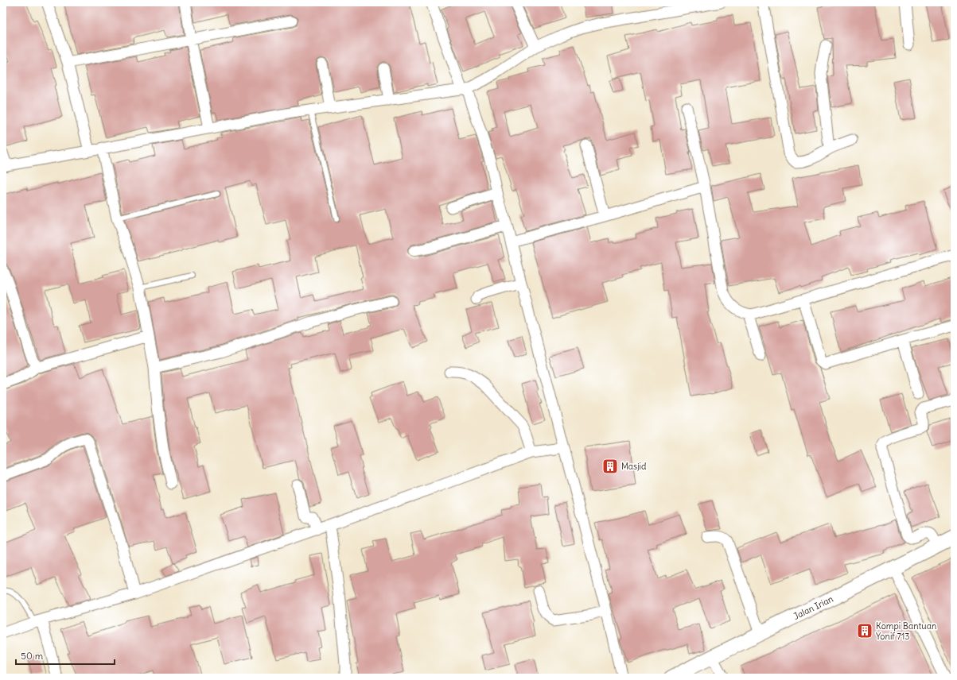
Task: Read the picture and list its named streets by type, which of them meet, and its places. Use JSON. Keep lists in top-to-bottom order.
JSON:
{
  "streets": {
    "street": ["Jalan Irian"]
  },
  "places": {
    "building": ["Masjid", "Kompi Bantuan Yonif 713"]
  },
  "scale_bar": "50 m"
}
